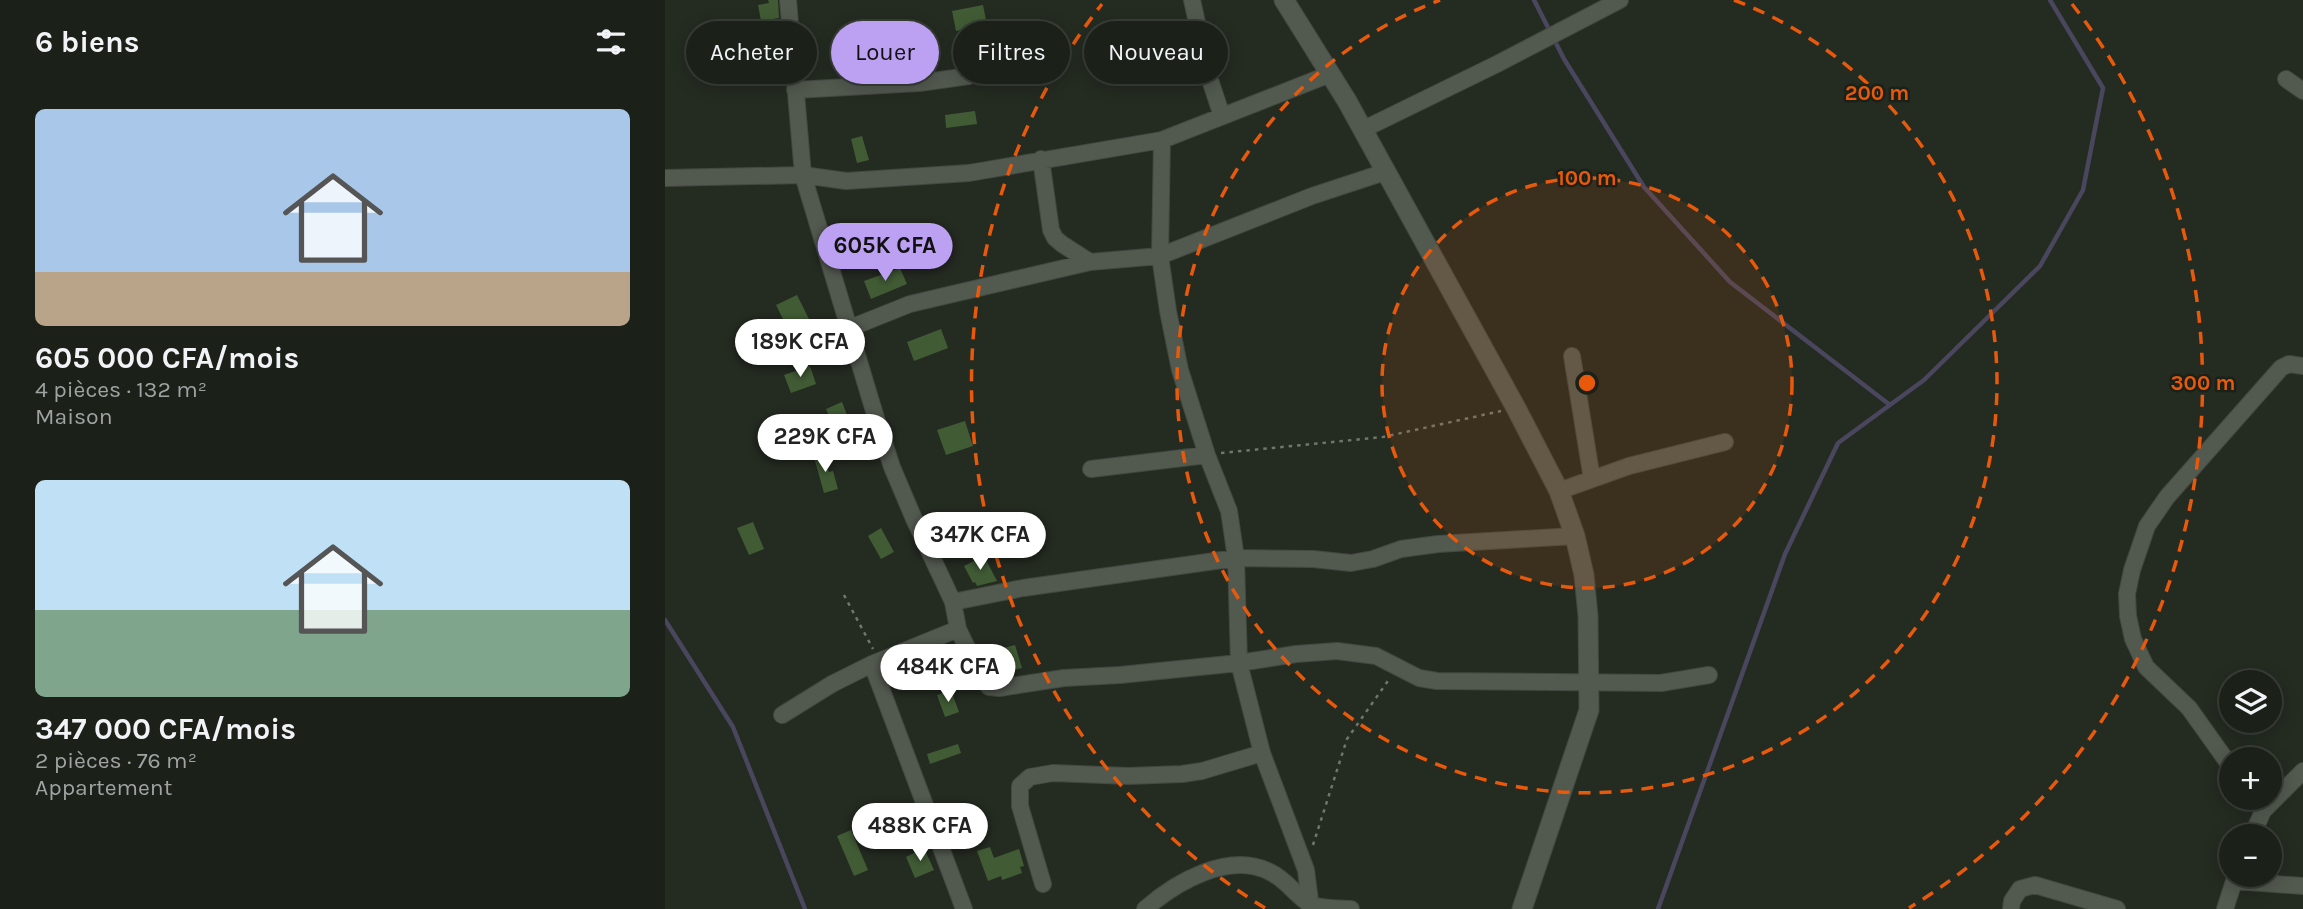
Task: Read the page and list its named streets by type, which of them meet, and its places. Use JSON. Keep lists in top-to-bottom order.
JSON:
{
  "page": {
    "heading": "6 biens",
    "chip": [
      "Acheter",
      "Louer",
      "Filtres",
      "Nouveau"
    ],
    "list": [
      {
        "name": "605 000 CFA/mois",
        "note": "4 pièces · 132 m² · Maison"
      },
      {
        "name": "347 000 CFA/mois",
        "note": "2 pièces · 76 m² · Appartement"
      }
    ],
    "price": [
      "605K CFA",
      "189K CFA",
      "229K CFA",
      "347K CFA",
      "484K CFA",
      "488K CFA"
    ],
    "map_buttons": ["+", "−"]
  },
  "rings": ["200 m", "100 m", "300 m"]
}
